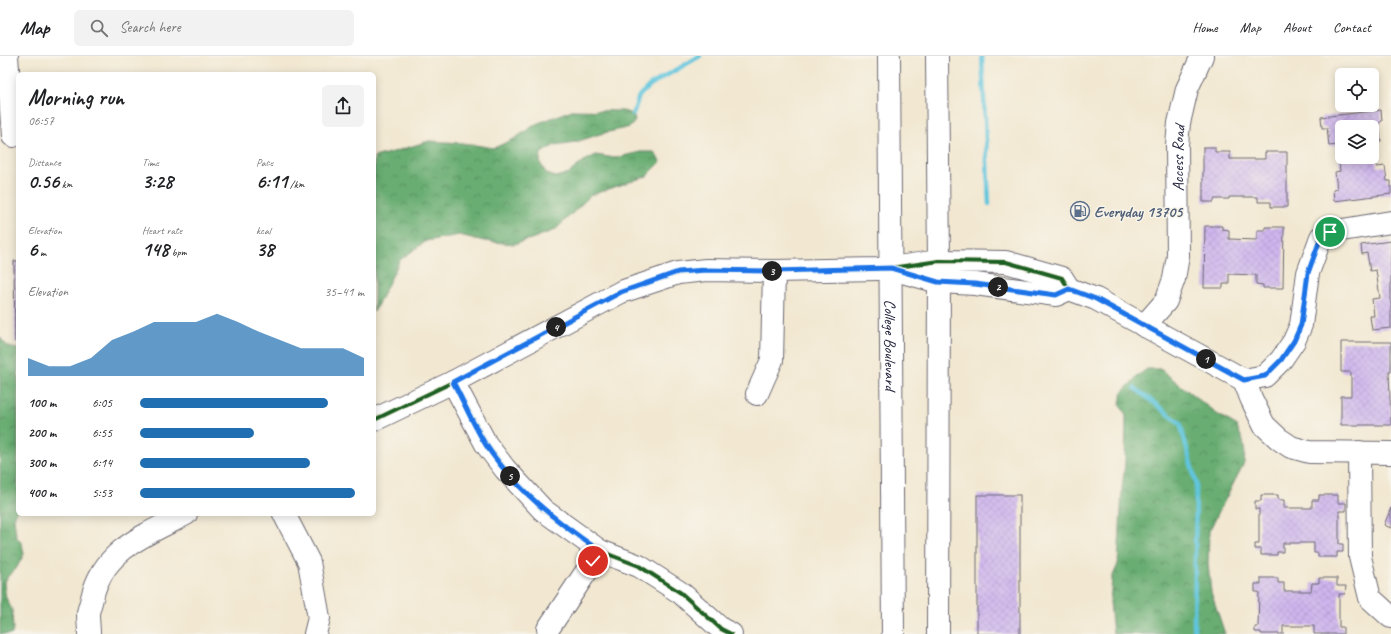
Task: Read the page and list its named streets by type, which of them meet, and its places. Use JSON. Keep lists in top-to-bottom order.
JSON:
{
  "streets": {
    "street": ["Access Road", "College Boulevard"]
  },
  "places": {
    "fuel station": ["Everyday 13705"]
  },
  "page": {
    "header": "Map",
    "search": "Search here",
    "nav": [
      "Home",
      "Map",
      "About",
      "Contact"
    ],
    "heading": ["Morning run", "06:57"],
    "stats": [
      ["Distance", "0.56 km"],
      ["Time", "3:28"],
      ["Pace", "6:11 /km"],
      ["Elevation", "6 m"],
      ["Heart rate", "148 bpm"],
      ["kcal", "38"]
    ],
    "pins": [
      "3",
      "2",
      "4",
      "1",
      "5"
    ],
    "chart": ["Elevation", "35–41 m"],
    "list": [
      {
        "name": "100 m",
        "note": "6:05"
      },
      {
        "name": "200 m",
        "note": "6:55"
      },
      {
        "name": "300 m",
        "note": "6:14"
      },
      {
        "name": "400 m",
        "note": "5:53"
      }
    ]
  }
}
